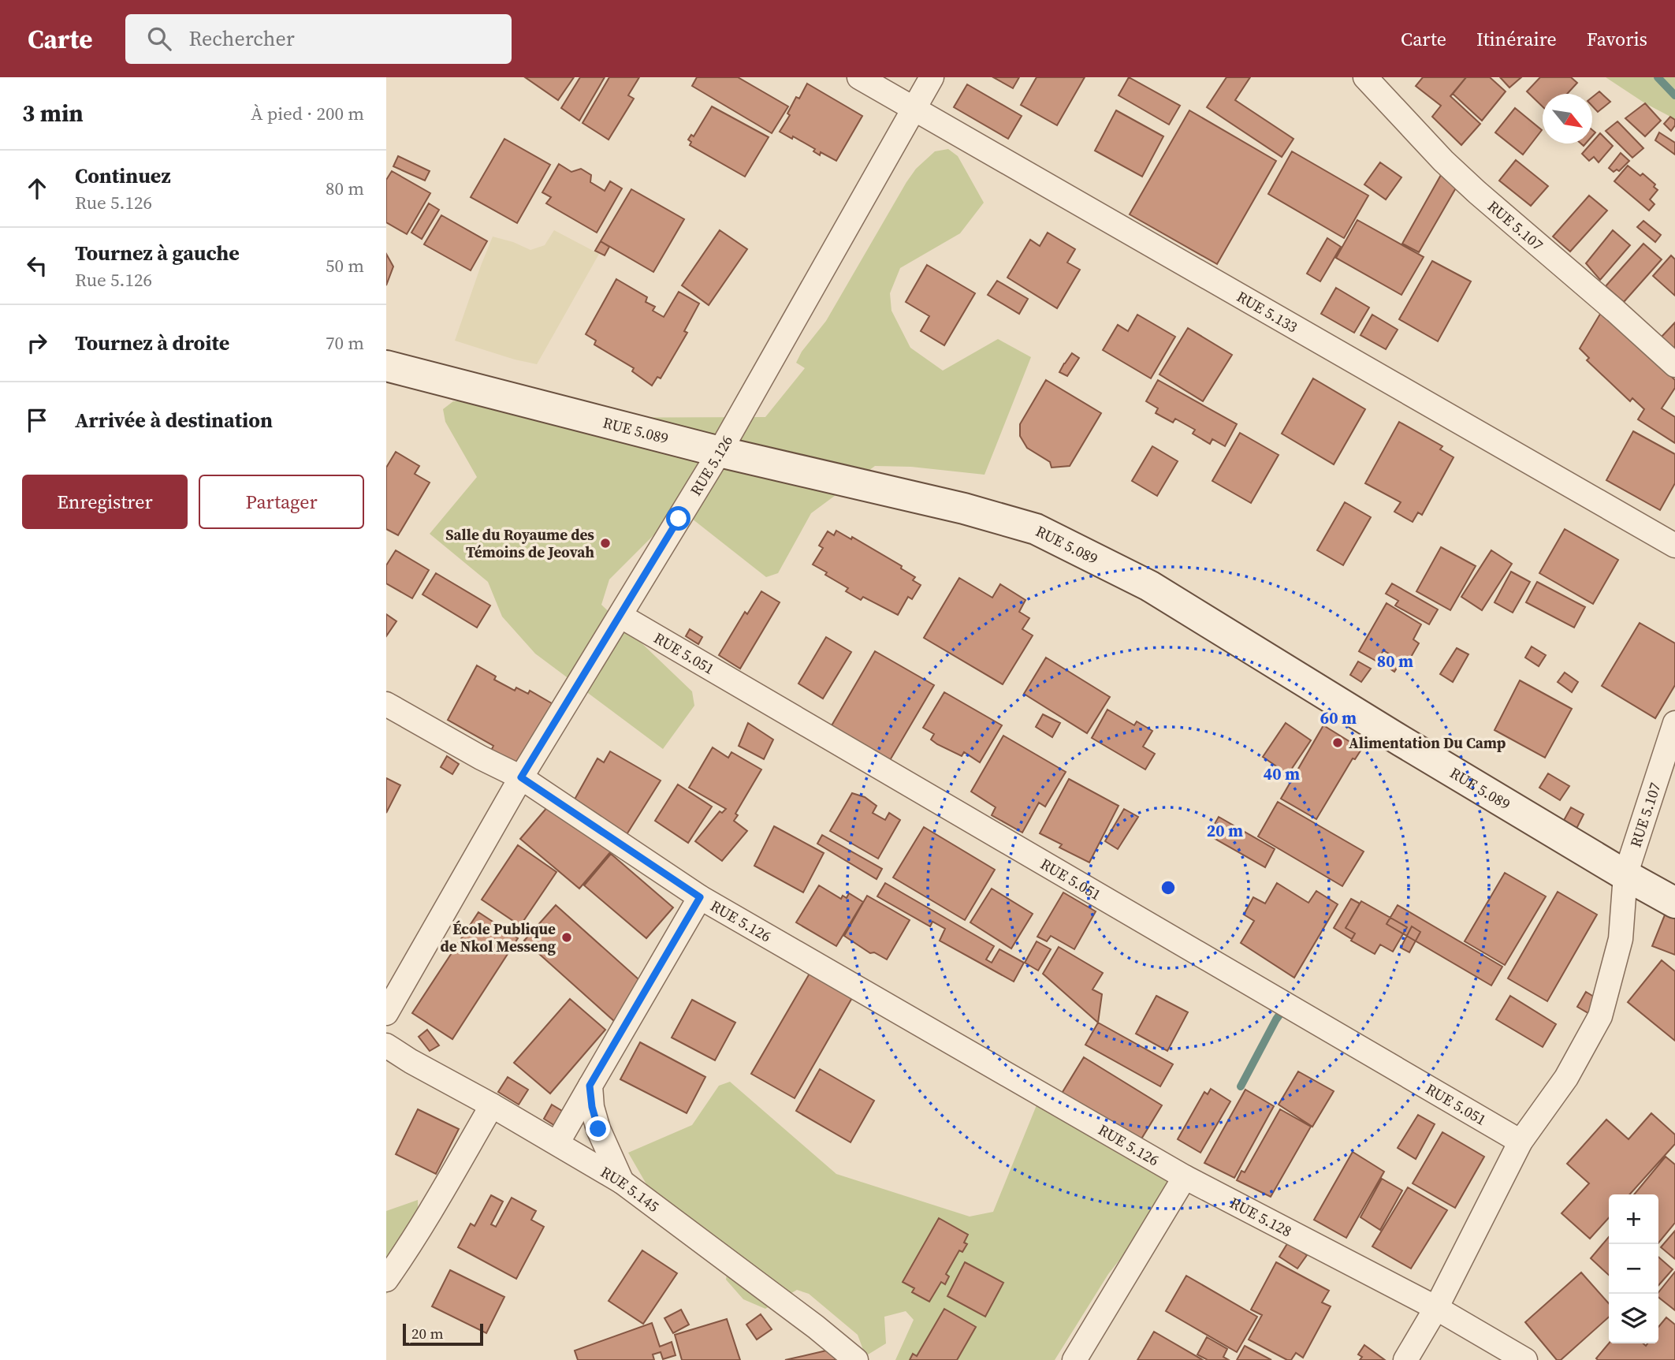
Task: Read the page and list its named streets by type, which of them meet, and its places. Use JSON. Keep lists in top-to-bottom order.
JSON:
{
  "streets": {
    "street": [
      "RUE 5.107",
      "RUE 5.133",
      "RUE 5.089",
      "RUE 5.126",
      "RUE 5.051",
      "RUE 5.145",
      "RUE 5.128"
    ]
  },
  "crossings": [
    ["RUE 5.107", "RUE 5.089"],
    ["RUE 5.107", "RUE 5.051"],
    ["RUE 5.107", "RUE 5.128"],
    ["RUE 5.133", "RUE 5.126"],
    ["RUE 5.089", "RUE 5.126"],
    ["RUE 5.126", "RUE 5.051"],
    ["RUE 5.126", "RUE 5.128"]
  ],
  "places": ["Salle du Royaume des Témoins de Jeovah", "Alimentation Du Camp", "École Publique de Nkol Messeng"],
  "scale_bar": "20 m",
  "north": "bottom right",
  "page": {
    "header": "Carte",
    "search": "Rechercher",
    "nav": ["Carte", "Itinéraire", "Favoris"],
    "heading": ["3 min", "À pied · 200 m"],
    "list": [
      ["Continuez", "Rue 5.126", "80 m"],
      ["Tournez à gauche", "Rue 5.126", "50 m"],
      ["Tournez à droite", "70 m"],
      "Arrivée à destination"
    ],
    "buttons": ["Enregistrer", "Partager"],
    "map_buttons": ["+", "−"],
    "scale": "20 m"
  },
  "rings": [
    "80 m",
    "60 m",
    "40 m",
    "20 m"
  ]
}
